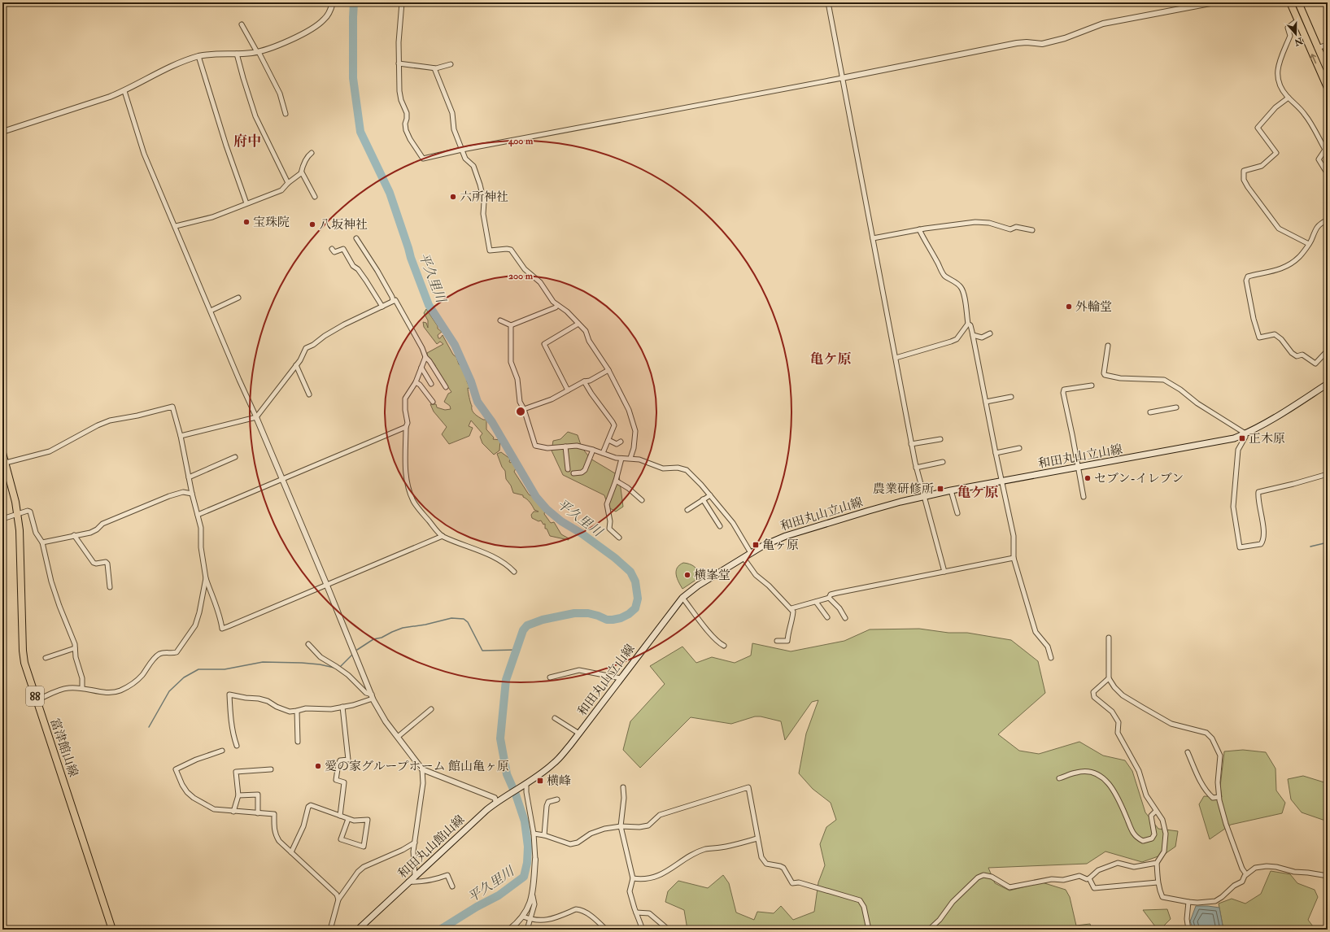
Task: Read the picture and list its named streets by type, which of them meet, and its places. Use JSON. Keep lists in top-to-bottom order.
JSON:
{
  "streets": {
    "main road": [
      "和田丸山立山線",
      "88",
      "富津館山線",
      "和田丸山館山線"
    ]
  },
  "crossings": [
    ["和田丸山立山線", "和田丸山館山線"]
  ],
  "districts": ["府中", "亀ケ原", "亀ケ原"],
  "water": ["平久里川"],
  "places": {
    "other": [
      "六所神社",
      "宝珠院",
      "八坂神社",
      "外輪堂",
      "セブン-イレブン",
      "横峯堂",
      "愛の家グループホーム 館山亀ヶ原"
    ],
    "transit": [
      "正木原",
      "農業研修所",
      "亀ヶ原",
      "横峰"
    ]
  },
  "north": "bottom",
  "rings": ["400 m", "200 m"]
}
